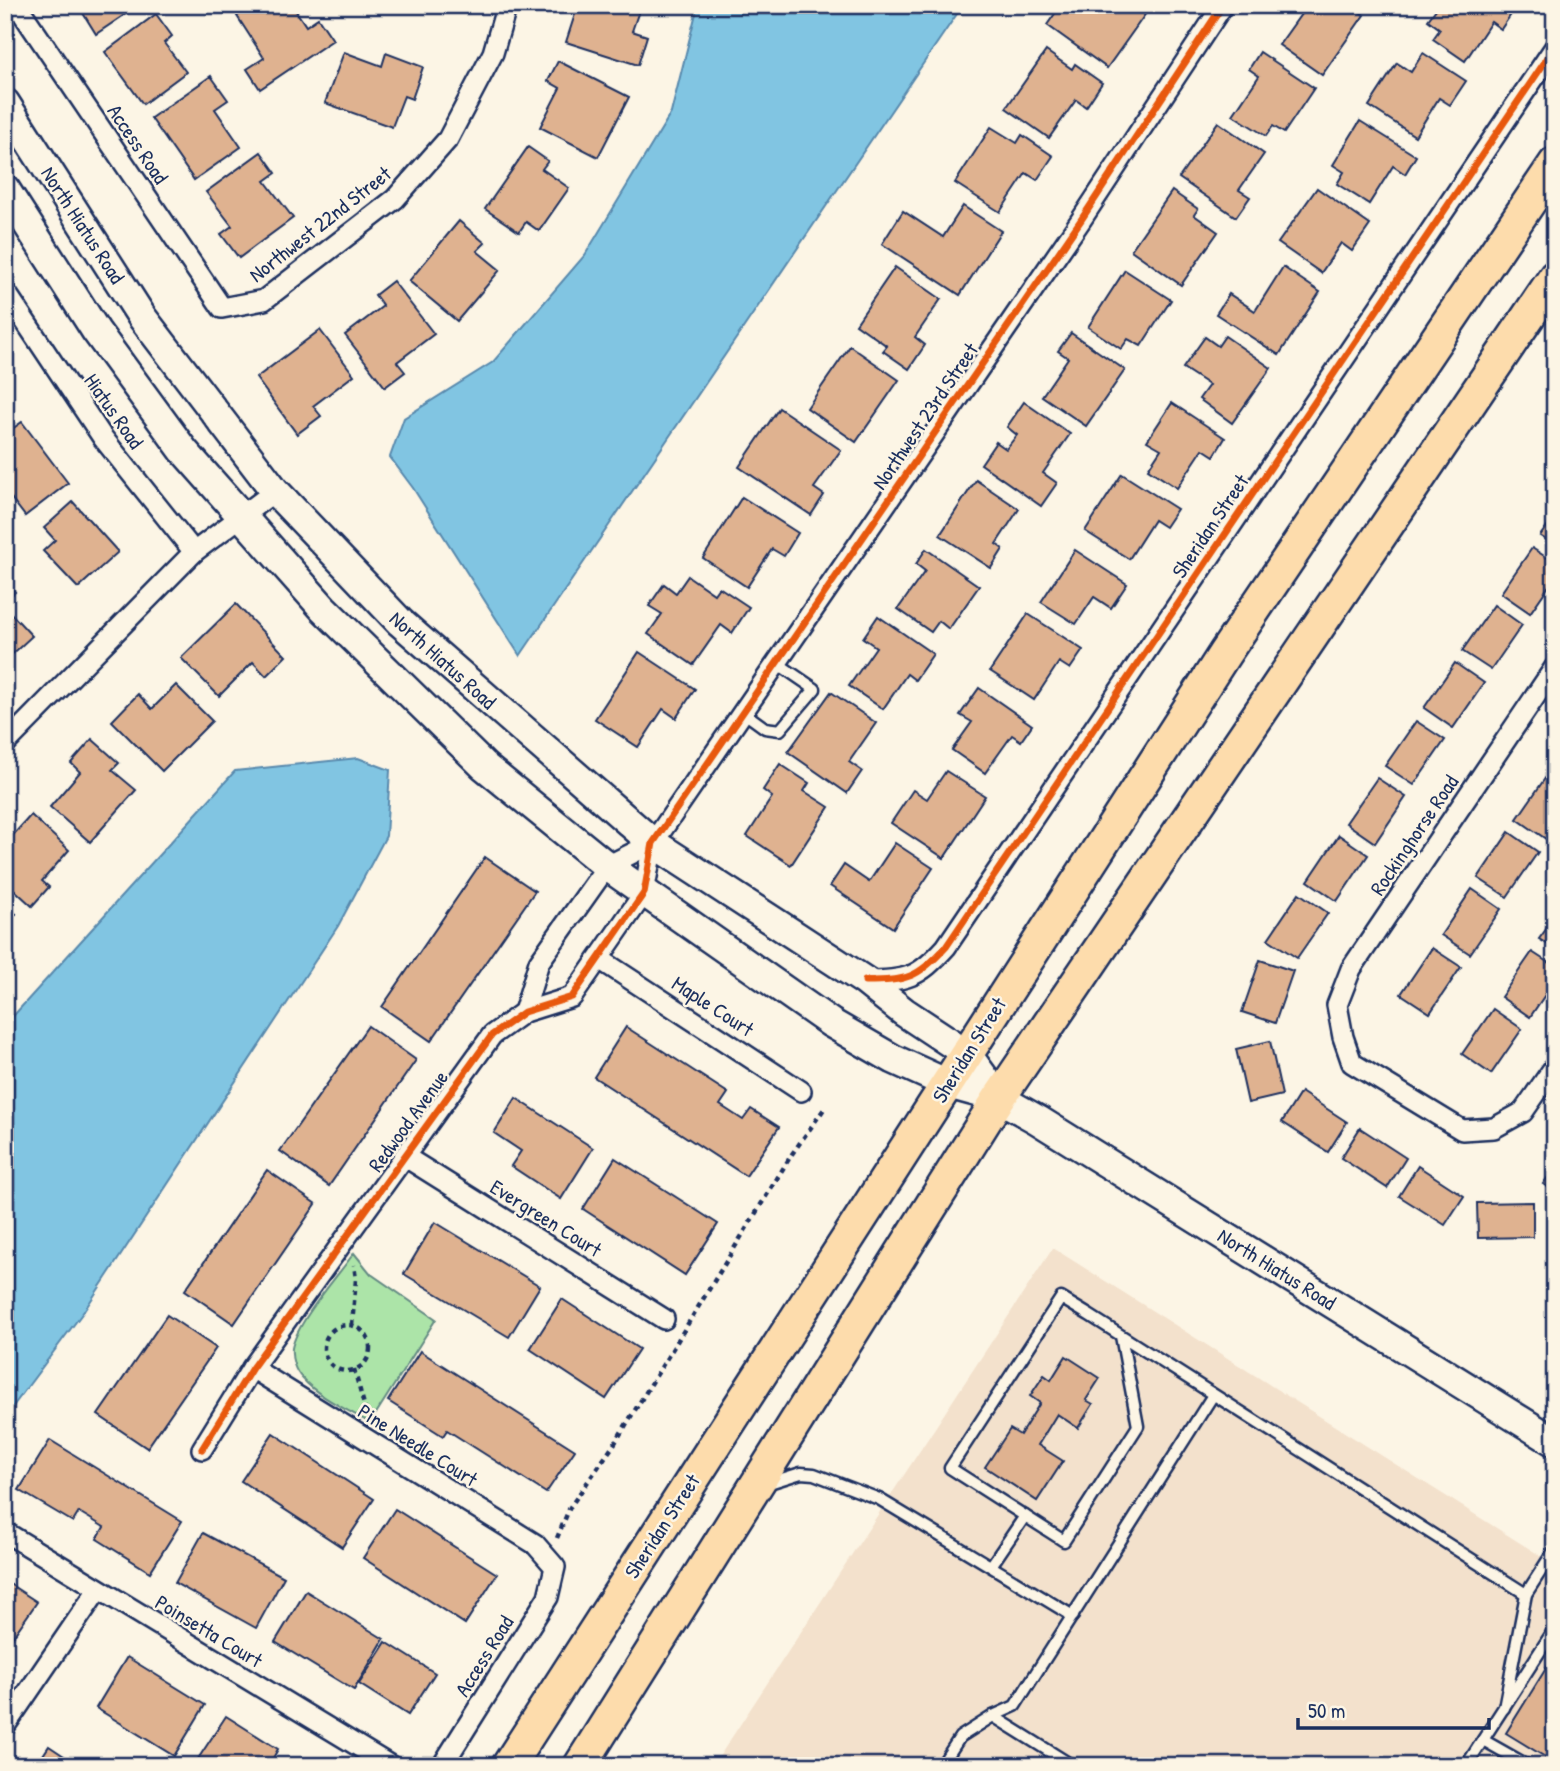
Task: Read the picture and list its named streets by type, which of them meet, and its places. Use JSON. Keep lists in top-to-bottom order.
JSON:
{
  "streets": {
    "main road": ["North Hiatus Road", "Sheridan Street"],
    "street": [
      "Access Road",
      "Northwest 22nd Street",
      "Hiatus Road",
      "Northwest 23rd Street",
      "Rockinghorse Road",
      "Maple Court",
      "Redwood Avenue",
      "Evergreen Court",
      "Pine Needle Court",
      "Poinsetta Court"
    ]
  },
  "crossings": [
    ["Access Road", "Northwest 22nd Street"],
    ["Access Road", "Pine Needle Court"],
    ["North Hiatus Road", "Northwest 23rd Street"],
    ["North Hiatus Road", "Sheridan Street"],
    ["North Hiatus Road", "Redwood Avenue"],
    ["Northwest 23rd Street", "Redwood Avenue"],
    ["Maple Court", "Redwood Avenue"],
    ["Redwood Avenue", "Evergreen Court"],
    ["Redwood Avenue", "Pine Needle Court"]
  ],
  "scale_bar": "50 m"
}
